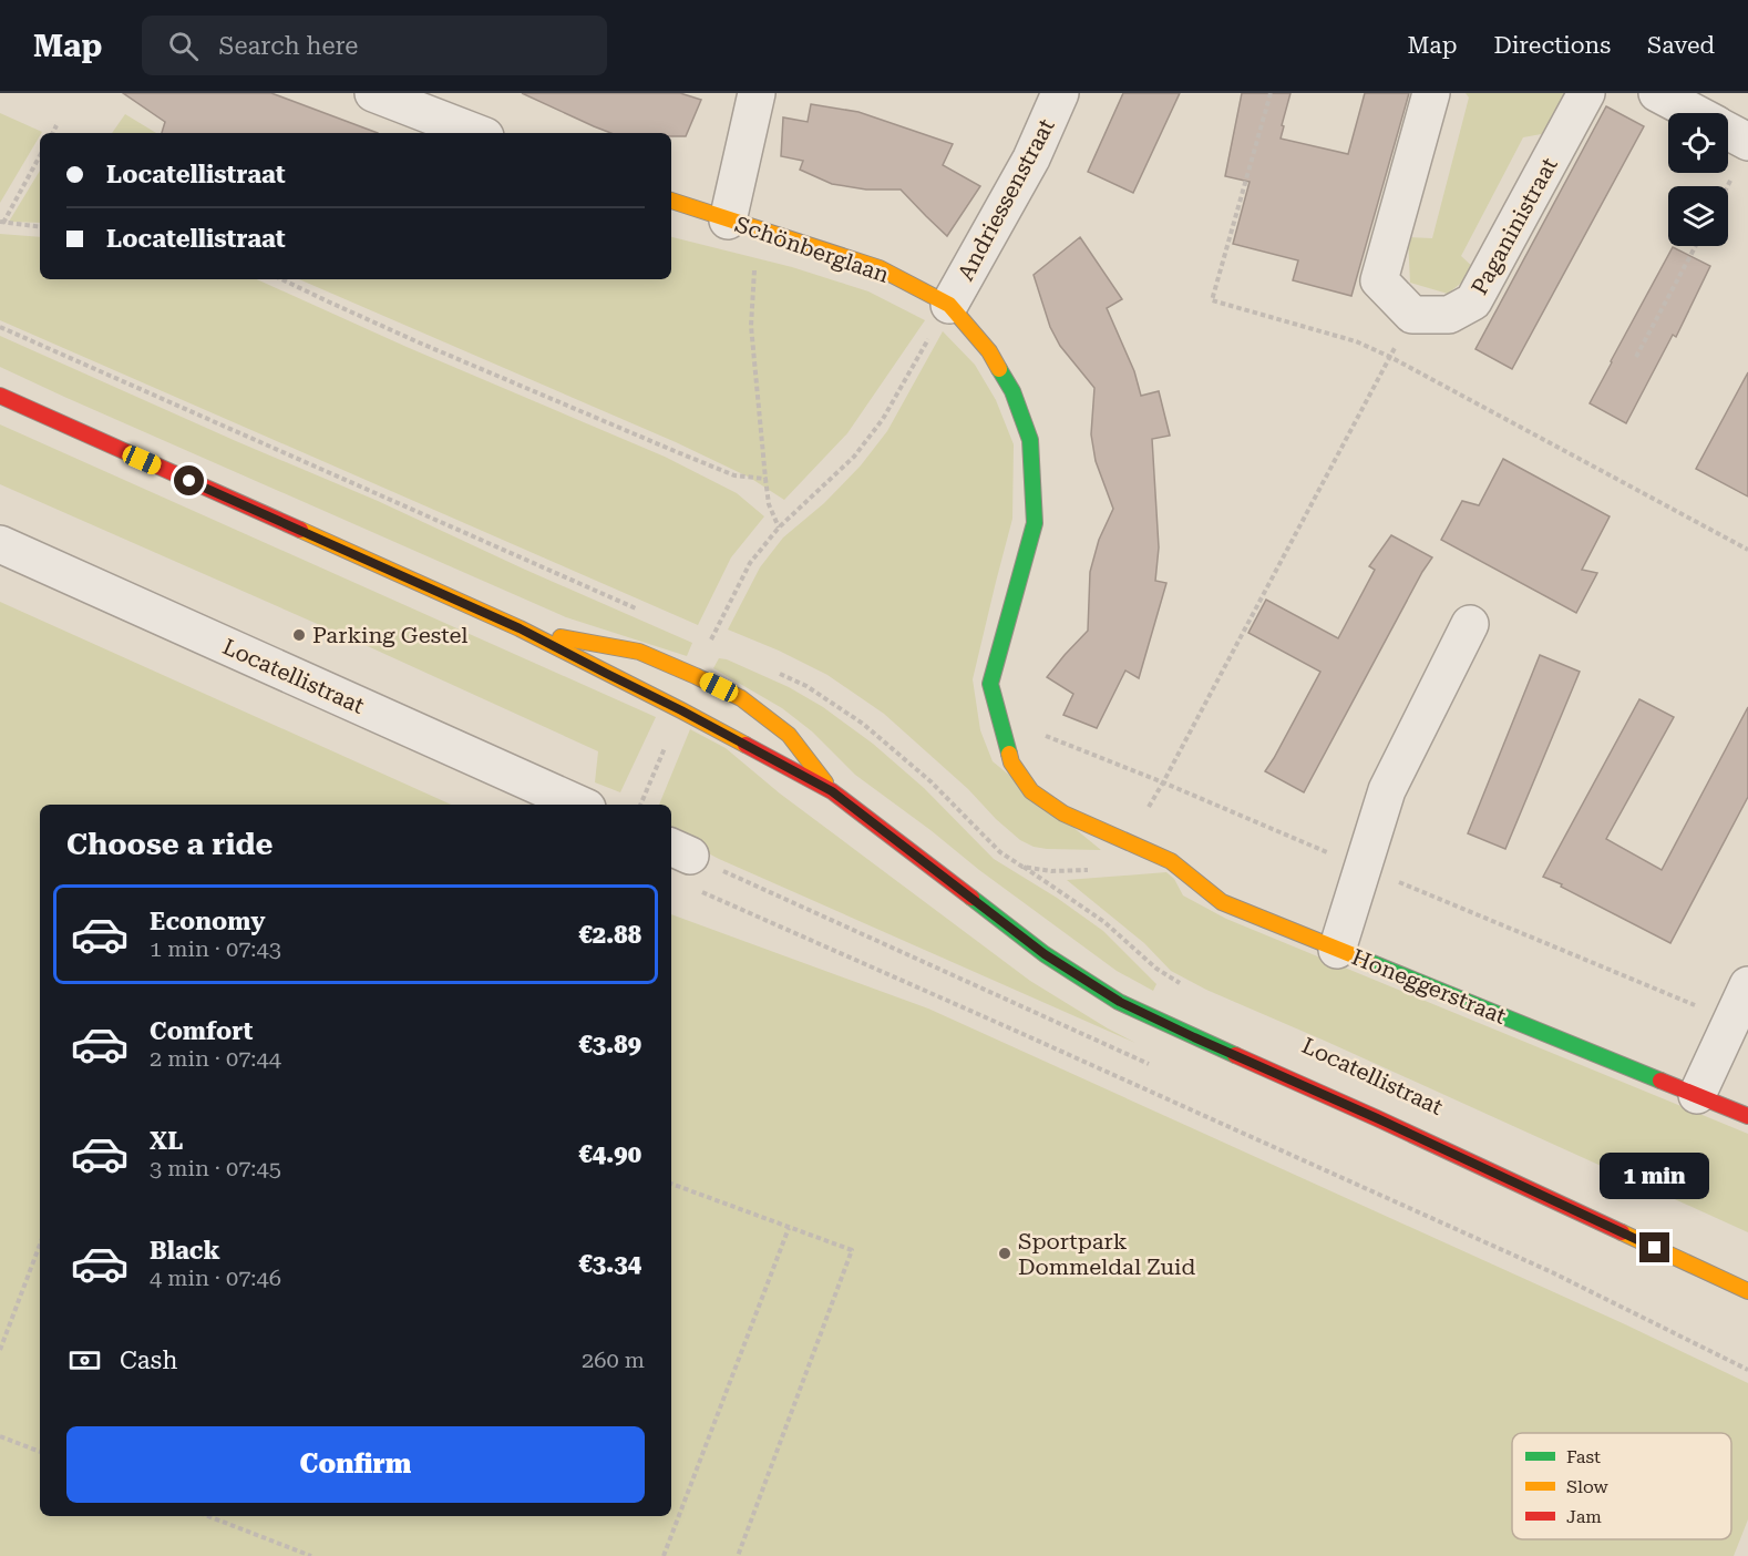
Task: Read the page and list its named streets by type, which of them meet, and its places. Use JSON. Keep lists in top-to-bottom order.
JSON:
{
  "streets": {
    "main road": ["Schönberglaan", "Locatellistraat", "Honeggerstraat"],
    "street": ["Andriessenstraat", "Paganinistraat"]
  },
  "crossings": [
    ["Andriessenstraat", "Schönberglaan"],
    ["Schönberglaan", "Honeggerstraat"]
  ],
  "places": ["Parking Gestel", "Sportpark Dommeldal Zuid"],
  "legend": ["Fast", "Slow", "Jam"],
  "page": {
    "header": "Map",
    "search": "Search here",
    "nav": ["Map", "Directions", "Saved"],
    "banner": ["Locatellistraat", "Locatellistraat"],
    "heading": "Choose a ride",
    "list": [
      {
        "name": "Economy",
        "note": "1 min · 07:43",
        "value": "€2.88"
      },
      {
        "name": "Comfort",
        "note": "2 min · 07:44",
        "value": "€3.89"
      },
      {
        "name": "XL",
        "note": "3 min · 07:45",
        "value": "€4.90"
      },
      {
        "name": "Black",
        "note": "4 min · 07:46",
        "value": "€3.34"
      }
    ],
    "bubble": "1 min",
    "pay": ["Cash", "260 m"],
    "buttons": "Confirm"
  }
}
